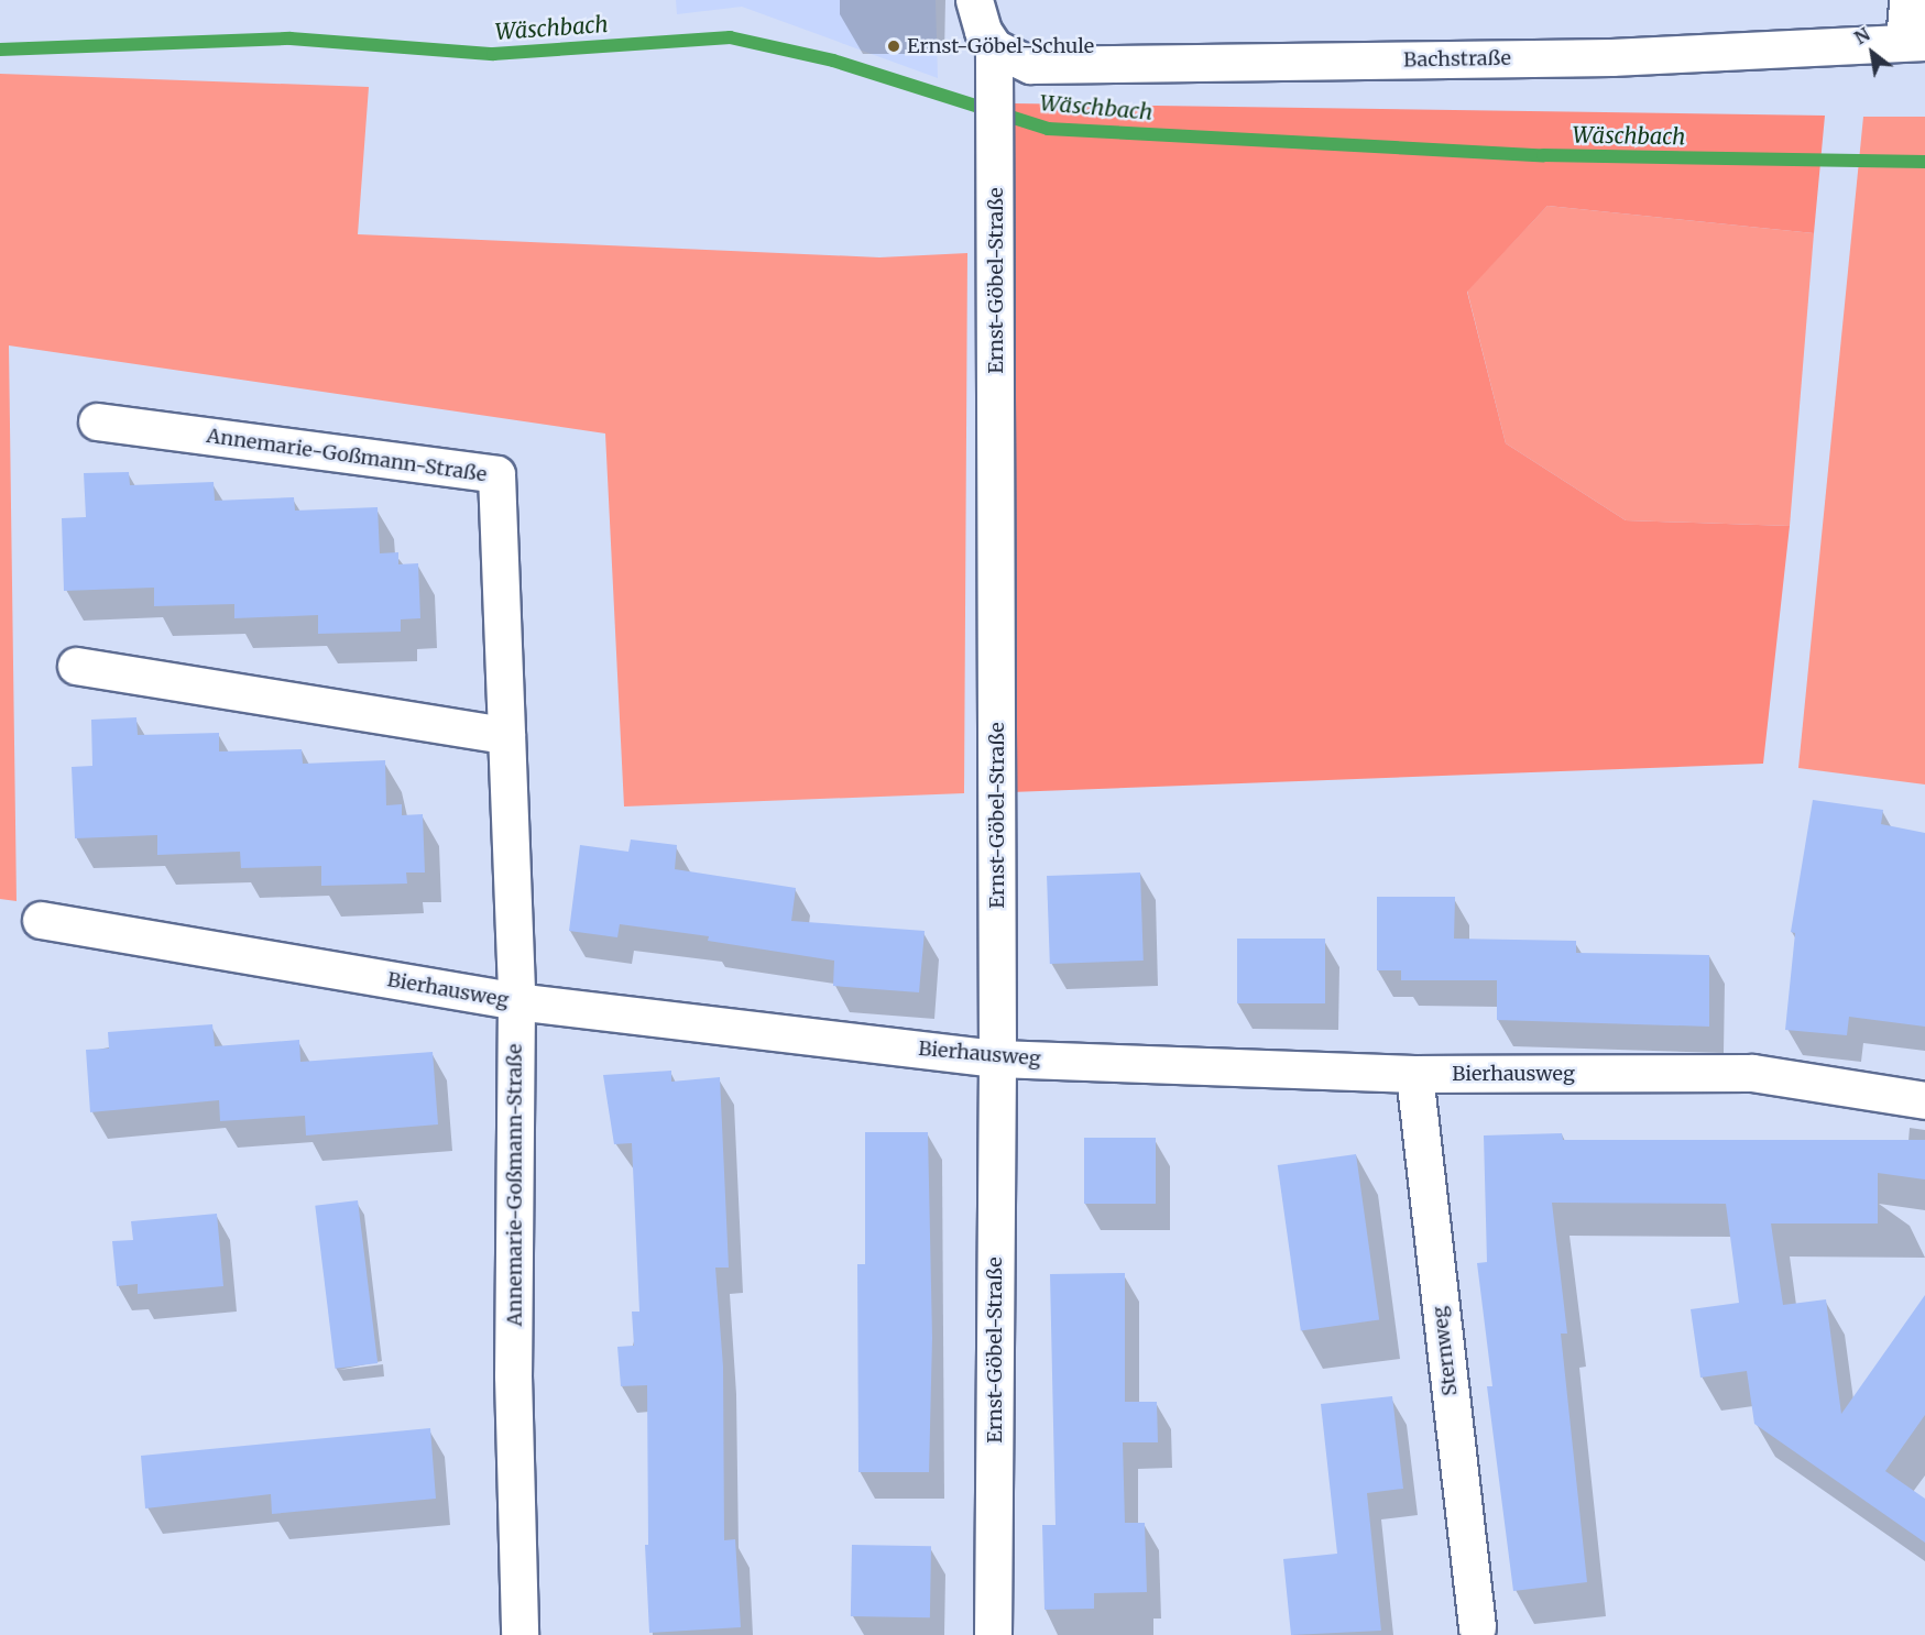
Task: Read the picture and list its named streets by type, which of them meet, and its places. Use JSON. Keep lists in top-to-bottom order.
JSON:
{
  "streets": {
    "street": [
      "Bachstraße",
      "Ernst-Göbel-Straße",
      "Annemarie-Goßmann-Straße",
      "Bierhausweg",
      "Sternweg"
    ]
  },
  "crossings": [
    ["Bachstraße", "Ernst-Göbel-Straße"],
    ["Ernst-Göbel-Straße", "Bierhausweg"],
    ["Annemarie-Goßmann-Straße", "Bierhausweg"],
    ["Bierhausweg", "Sternweg"]
  ],
  "water": ["Wäschbach"],
  "places": ["Ernst-Göbel-Schule"],
  "north": "top left"
}
